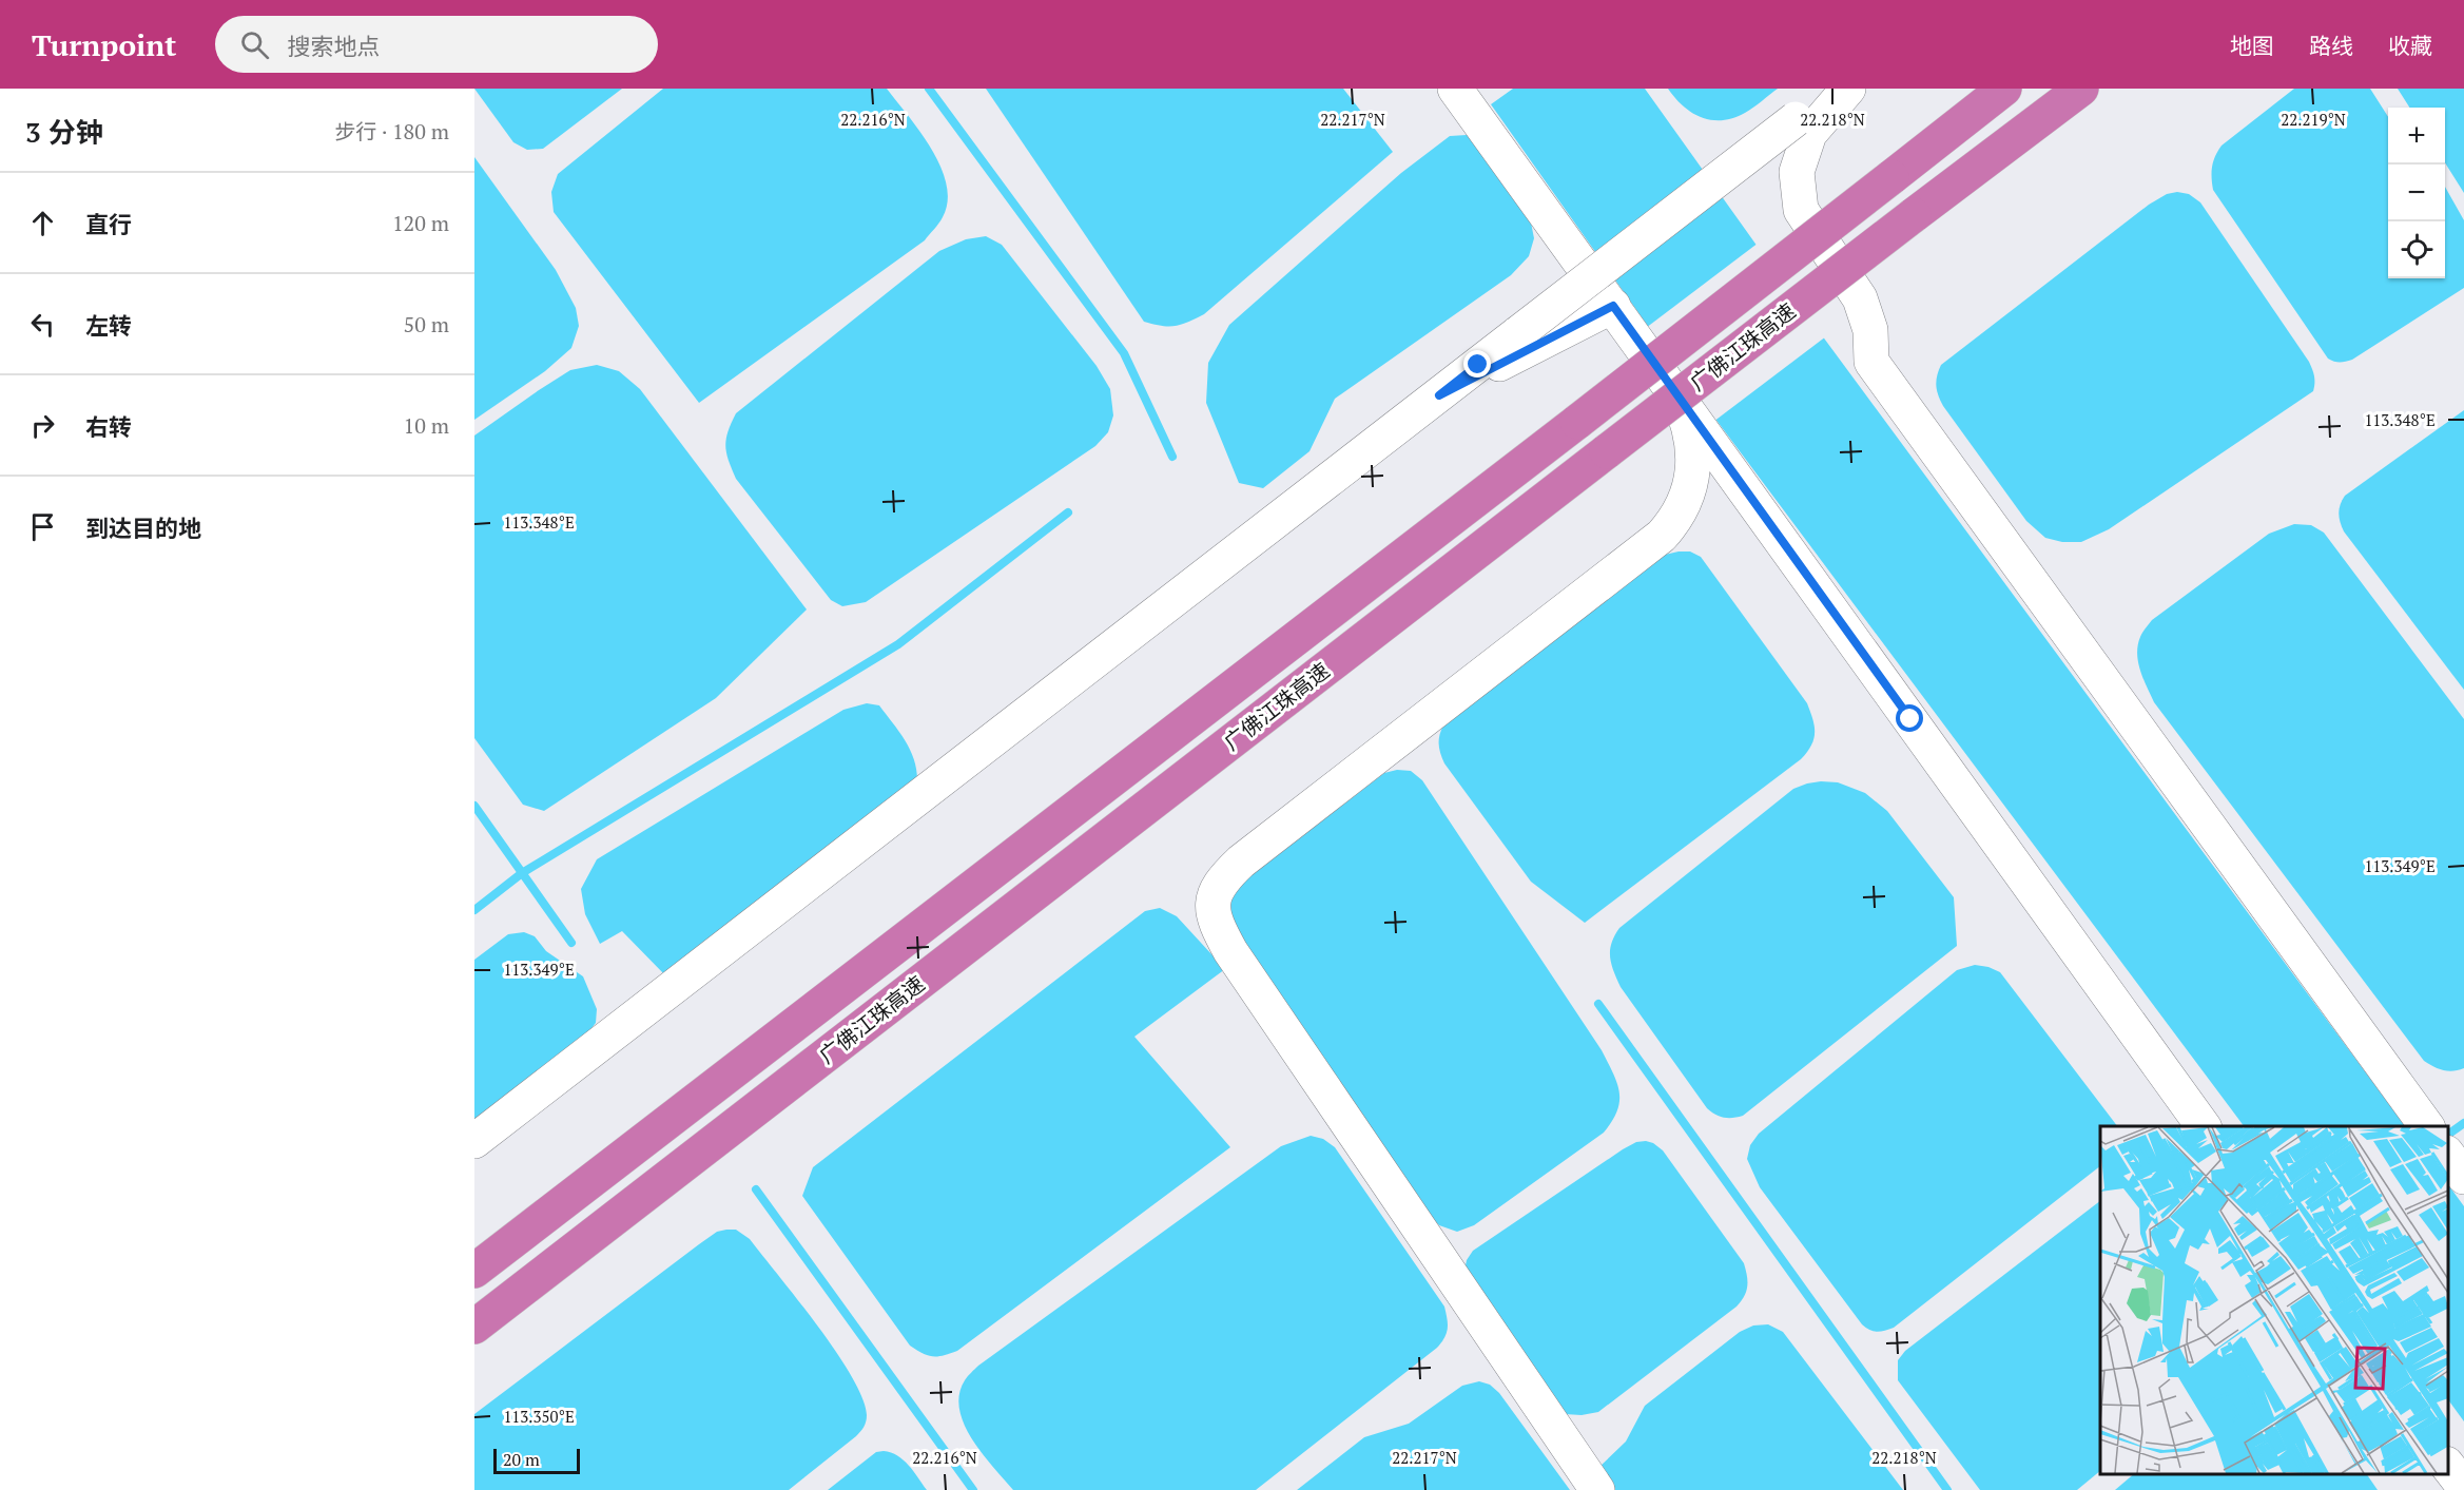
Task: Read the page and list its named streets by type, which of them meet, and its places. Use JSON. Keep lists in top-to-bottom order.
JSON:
{
  "streets": {
    "highway": ["广佛江珠高速"]
  },
  "scale_bar": "20 m",
  "page": {
    "header": "Turnpoint",
    "search": "搜索地点",
    "nav": ["地图", "路线", "收藏"],
    "heading": ["3 分钟", "步行 · 180 m"],
    "map_buttons": ["+", "−"],
    "list": [
      ["直行", "120 m"],
      ["左转", "50 m"],
      ["右转", "10 m"],
      "到达目的地"
    ],
    "scale": "20 m"
  },
  "coordinates": [
    "22.216°N",
    "22.217°N",
    "22.218°N",
    "22.219°N",
    "113.348°E",
    "113.349°E",
    "113.350°E"
  ]
}
